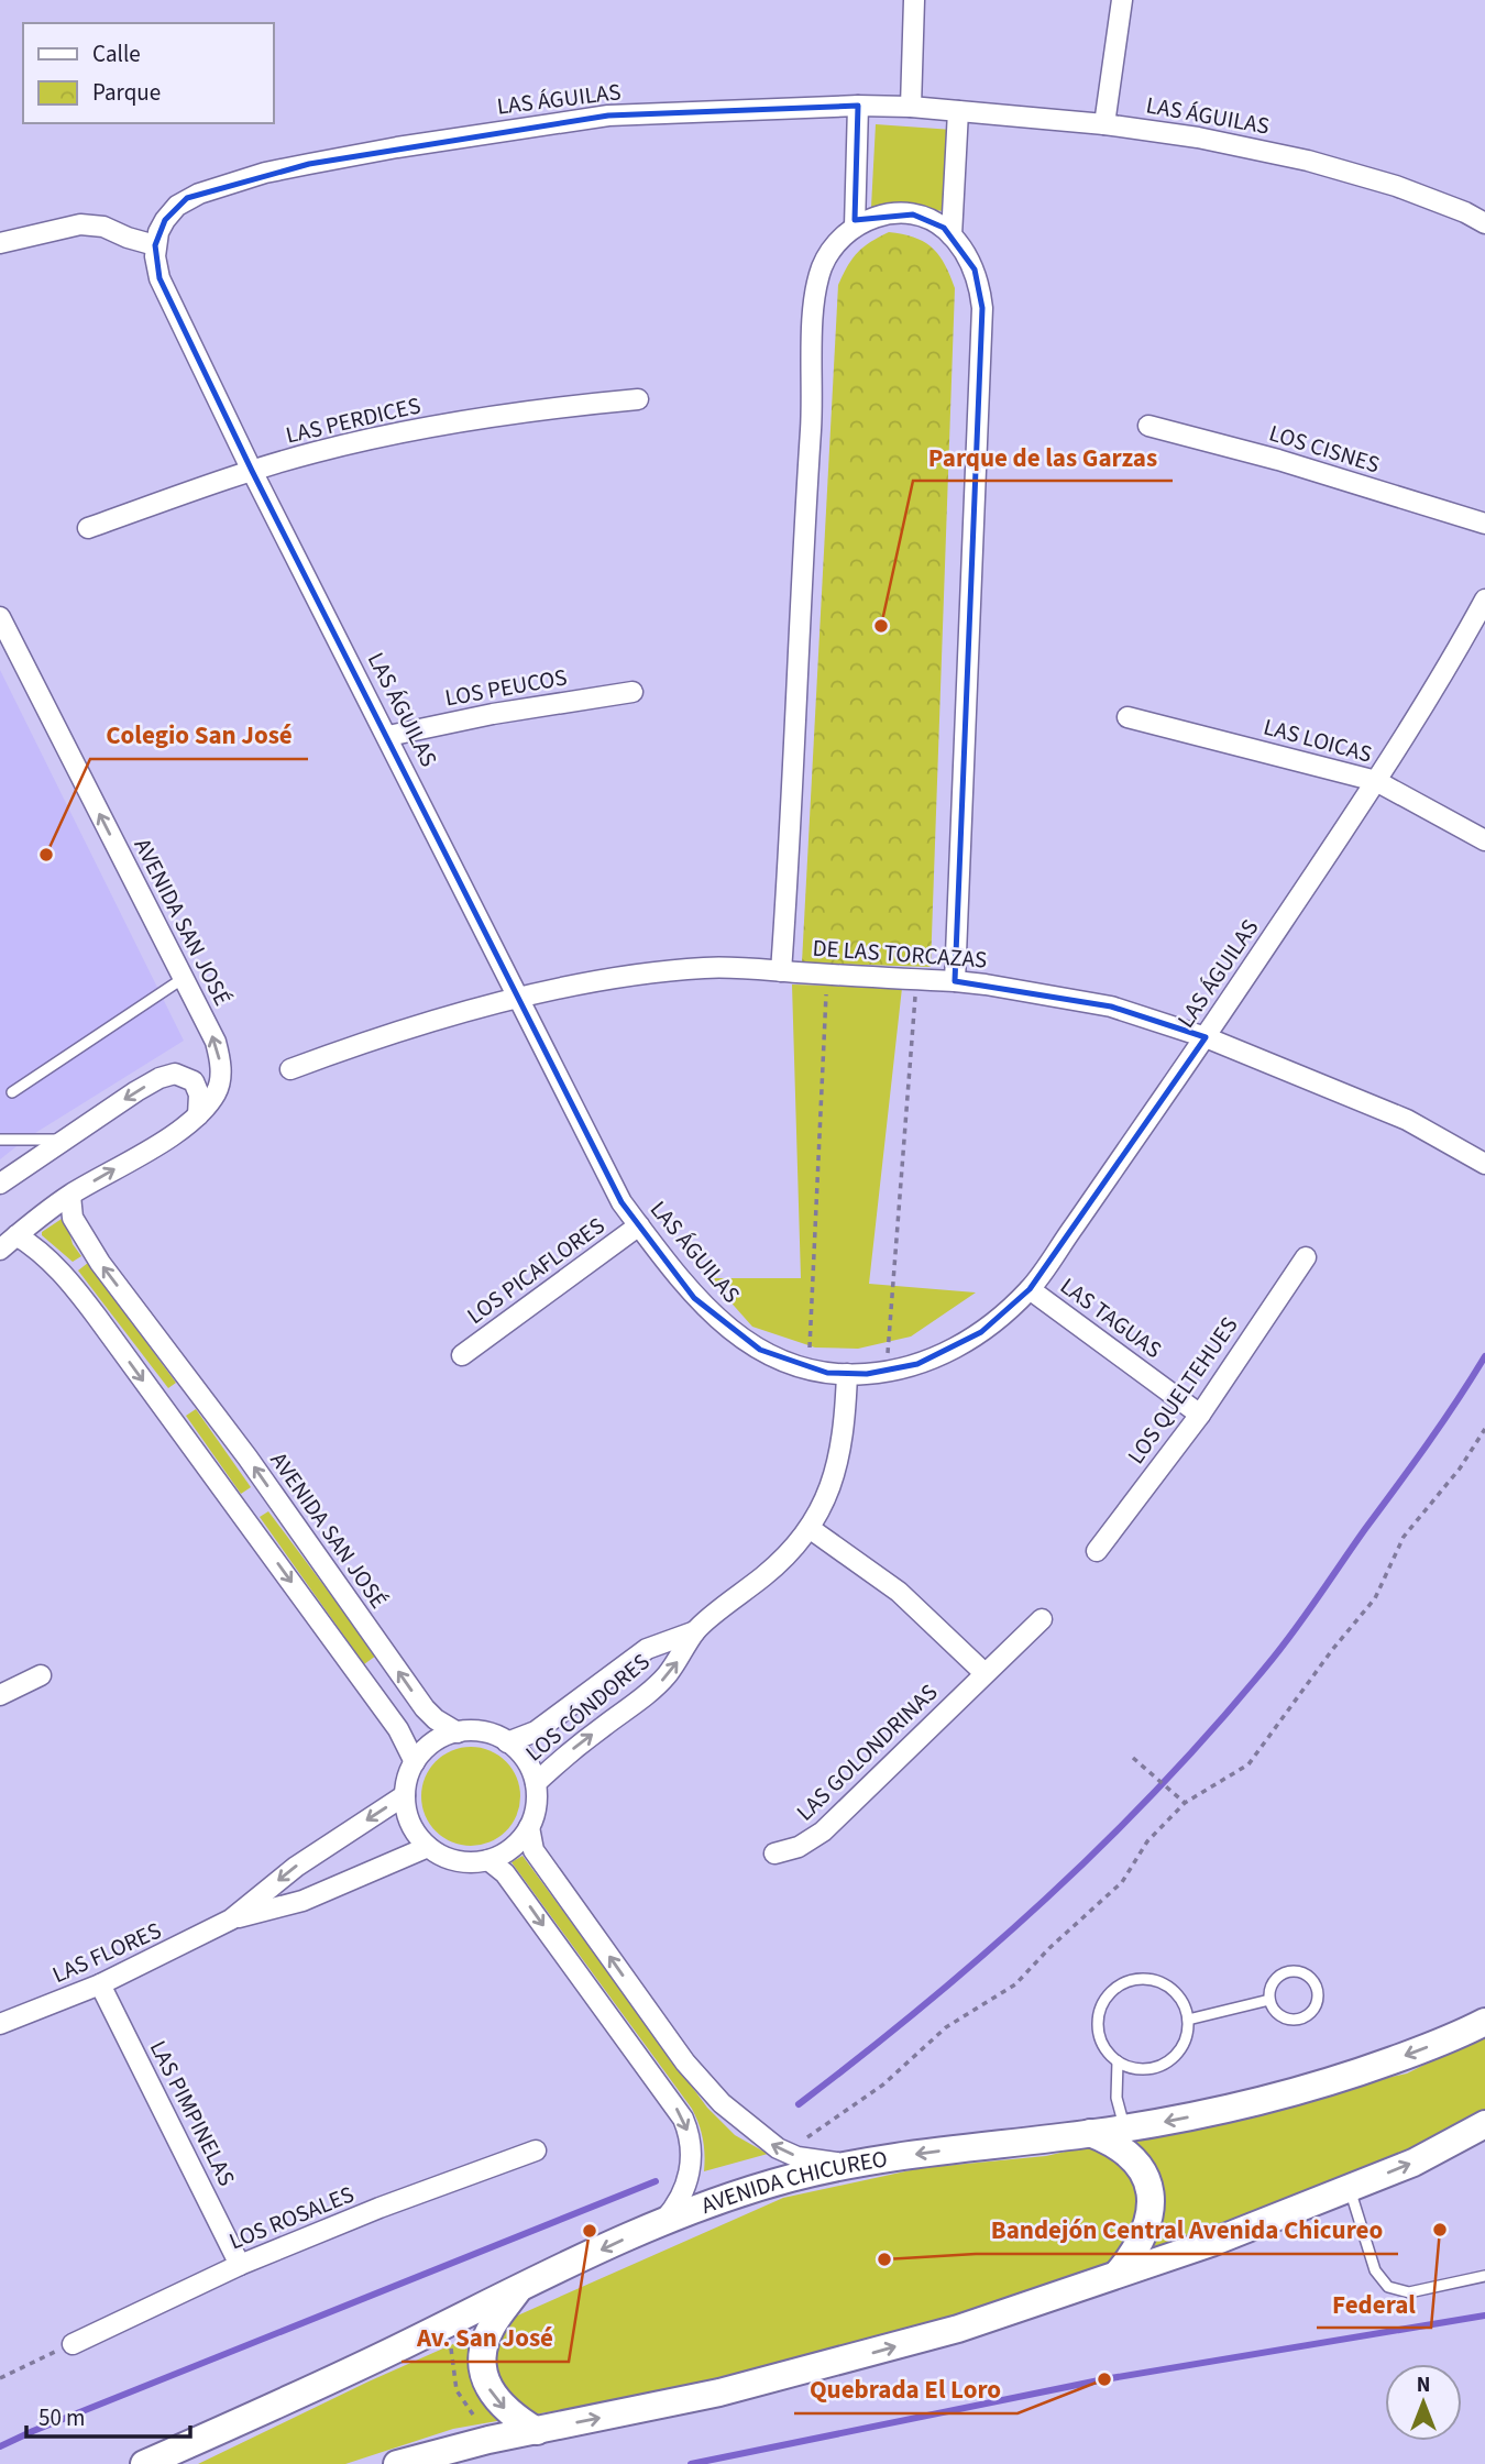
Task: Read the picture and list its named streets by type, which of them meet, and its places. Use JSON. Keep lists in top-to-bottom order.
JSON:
{
  "streets": {
    "main road": ["AVENIDA CHICUREO"],
    "street": [
      "LAS ÁGUILAS",
      "LAS PERDICES",
      "LOS CISNES",
      "LOS PEUCOS",
      "LAS LOICAS",
      "AVENIDA SAN JOSÉ",
      "DE LAS TORCAZAS",
      "LOS PICAFLORES",
      "LAS TAGUAS",
      "LOS QUELTEHUES",
      "LOS CÓNDORES",
      "LAS GOLONDRINAS",
      "LAS FLORES",
      "LAS PIMPINELAS",
      "LOS ROSALES"
    ]
  },
  "crossings": [
    ["LAS ÁGUILAS", "LAS PERDICES"],
    ["LAS ÁGUILAS", "LOS PEUCOS"],
    ["LAS ÁGUILAS", "LAS LOICAS"],
    ["LAS ÁGUILAS", "DE LAS TORCAZAS"],
    ["LAS ÁGUILAS", "LOS PICAFLORES"],
    ["LAS ÁGUILAS", "LAS TAGUAS"],
    ["LAS ÁGUILAS", "LOS CÓNDORES"],
    ["AVENIDA SAN JOSÉ", "LOS CÓNDORES"],
    ["AVENIDA SAN JOSÉ", "LAS FLORES"],
    ["LAS TAGUAS", "LOS QUELTEHUES"],
    ["LOS CÓNDORES", "LAS FLORES"],
    ["LAS FLORES", "LAS PIMPINELAS"],
    ["LAS PIMPINELAS", "LOS ROSALES"]
  ],
  "places": [
    "Parque de las Garzas",
    "Colegio San José",
    "Federal",
    "Av. San José",
    "Bandejón Central Avenida Chicureo",
    "Quebrada El Loro"
  ],
  "legend": ["Calle", "Parque"],
  "scale_bar": "50 m",
  "north": "top"
}
